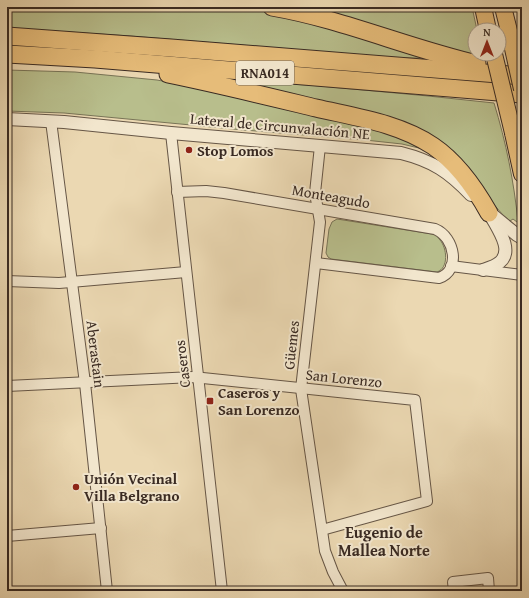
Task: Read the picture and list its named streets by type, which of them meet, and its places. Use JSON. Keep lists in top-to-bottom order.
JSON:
{
  "streets": {
    "highway": ["RNA014"],
    "street": [
      "Lateral de Circunvalación NE",
      "Monteagudo",
      "Güemes",
      "Aberastain",
      "Caseros",
      "San Lorenzo"
    ]
  },
  "crossings": [
    ["Lateral de Circunvalación NE", "Güemes"],
    ["Lateral de Circunvalación NE", "Aberastain"],
    ["Lateral de Circunvalación NE", "Caseros"],
    ["Monteagudo", "Güemes"],
    ["Monteagudo", "Caseros"],
    ["Güemes", "San Lorenzo"],
    ["Aberastain", "San Lorenzo"],
    ["Caseros", "San Lorenzo"]
  ],
  "districts": ["Eugenio de Mallea Norte"],
  "places": {
    "other": ["Stop Lomos", "Unión Vecinal Villa Belgrano"],
    "transit": ["Caseros y San Lorenzo"]
  },
  "north": "top"
}
